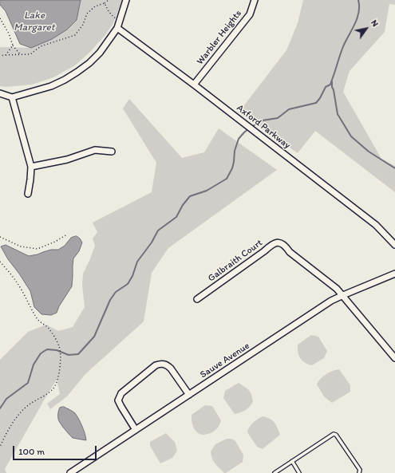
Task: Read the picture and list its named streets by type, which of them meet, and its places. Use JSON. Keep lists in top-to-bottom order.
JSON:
{
  "streets": {
    "street": [
      "Warbler Heights",
      "Axford Parkway",
      "Galbraith Court",
      "Sauve Avenue"
    ]
  },
  "crossings": [
    ["Warbler Heights", "Axford Parkway"],
    ["Galbraith Court", "Sauve Avenue"]
  ],
  "water": ["Lake Margaret"],
  "scale_bar": "100 m",
  "north": "top right"
}
